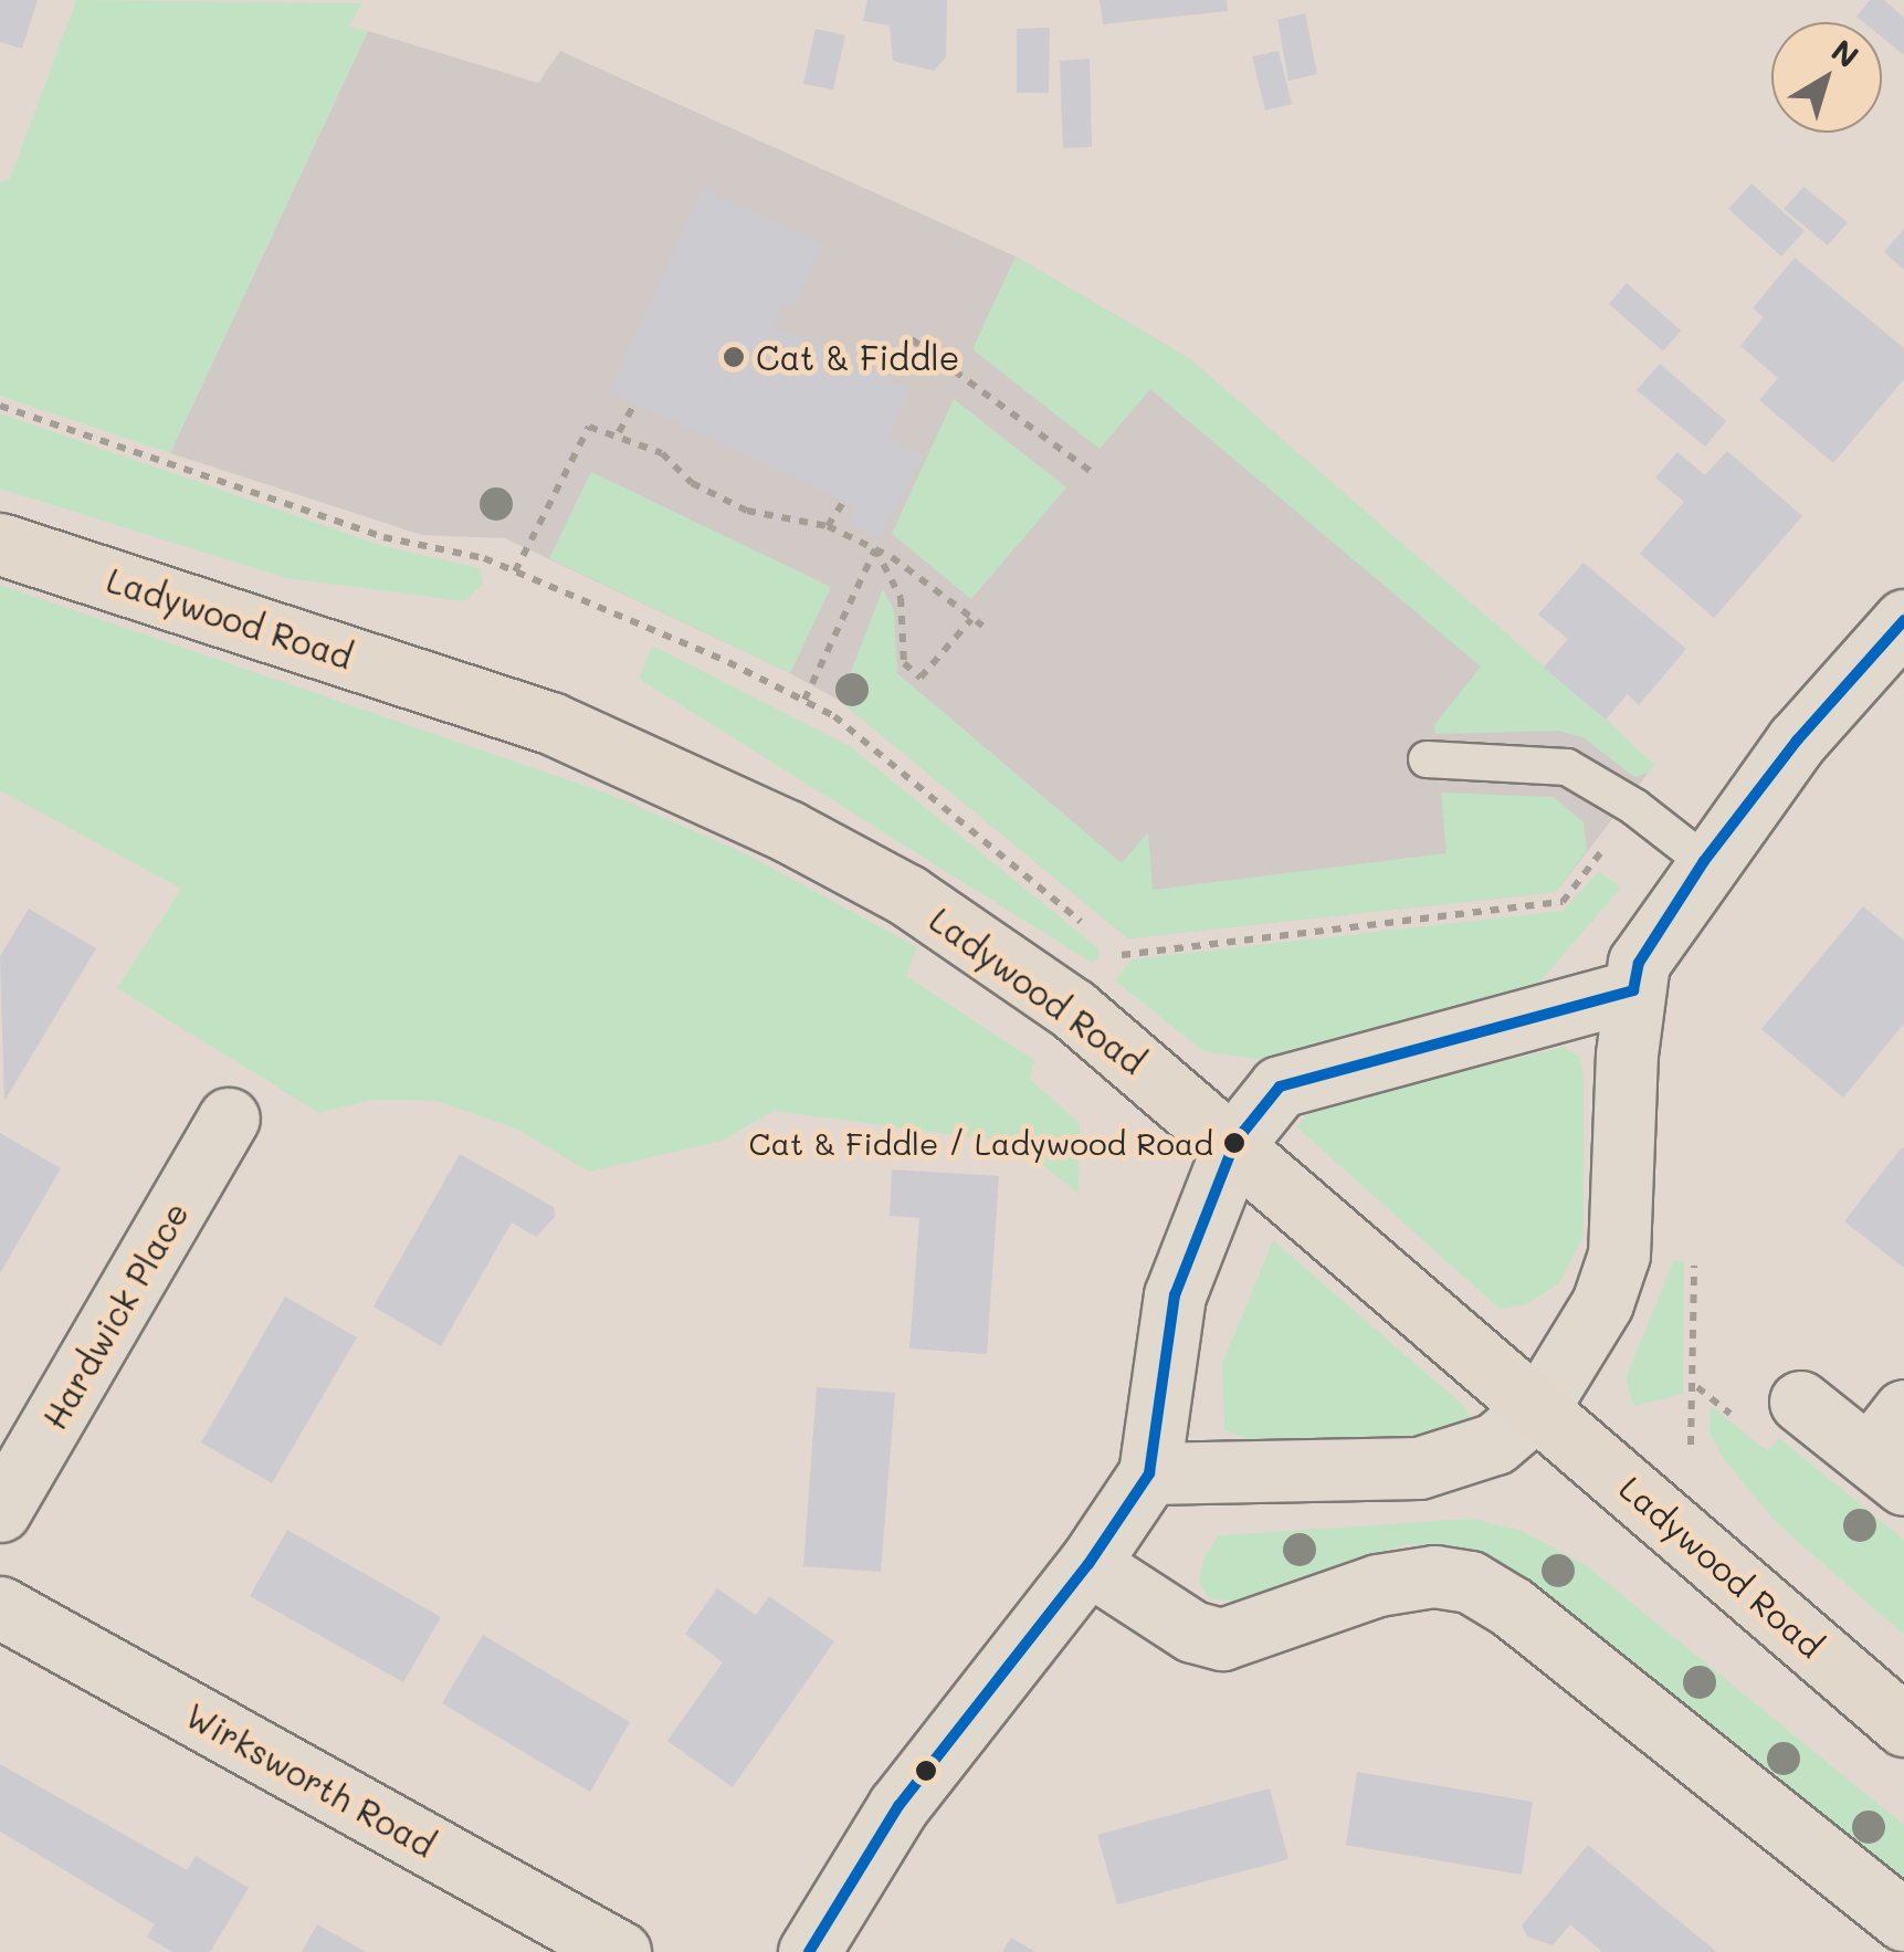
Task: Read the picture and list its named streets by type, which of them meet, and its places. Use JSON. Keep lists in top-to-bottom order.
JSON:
{
  "streets": {
    "main road": ["Ladywood Road"],
    "street": ["Hardwick Place", "Wirksworth Road"]
  },
  "places": ["Cat & Fiddle", "Cat & Fiddle / Ladywood Road"],
  "north": "top right"
}
